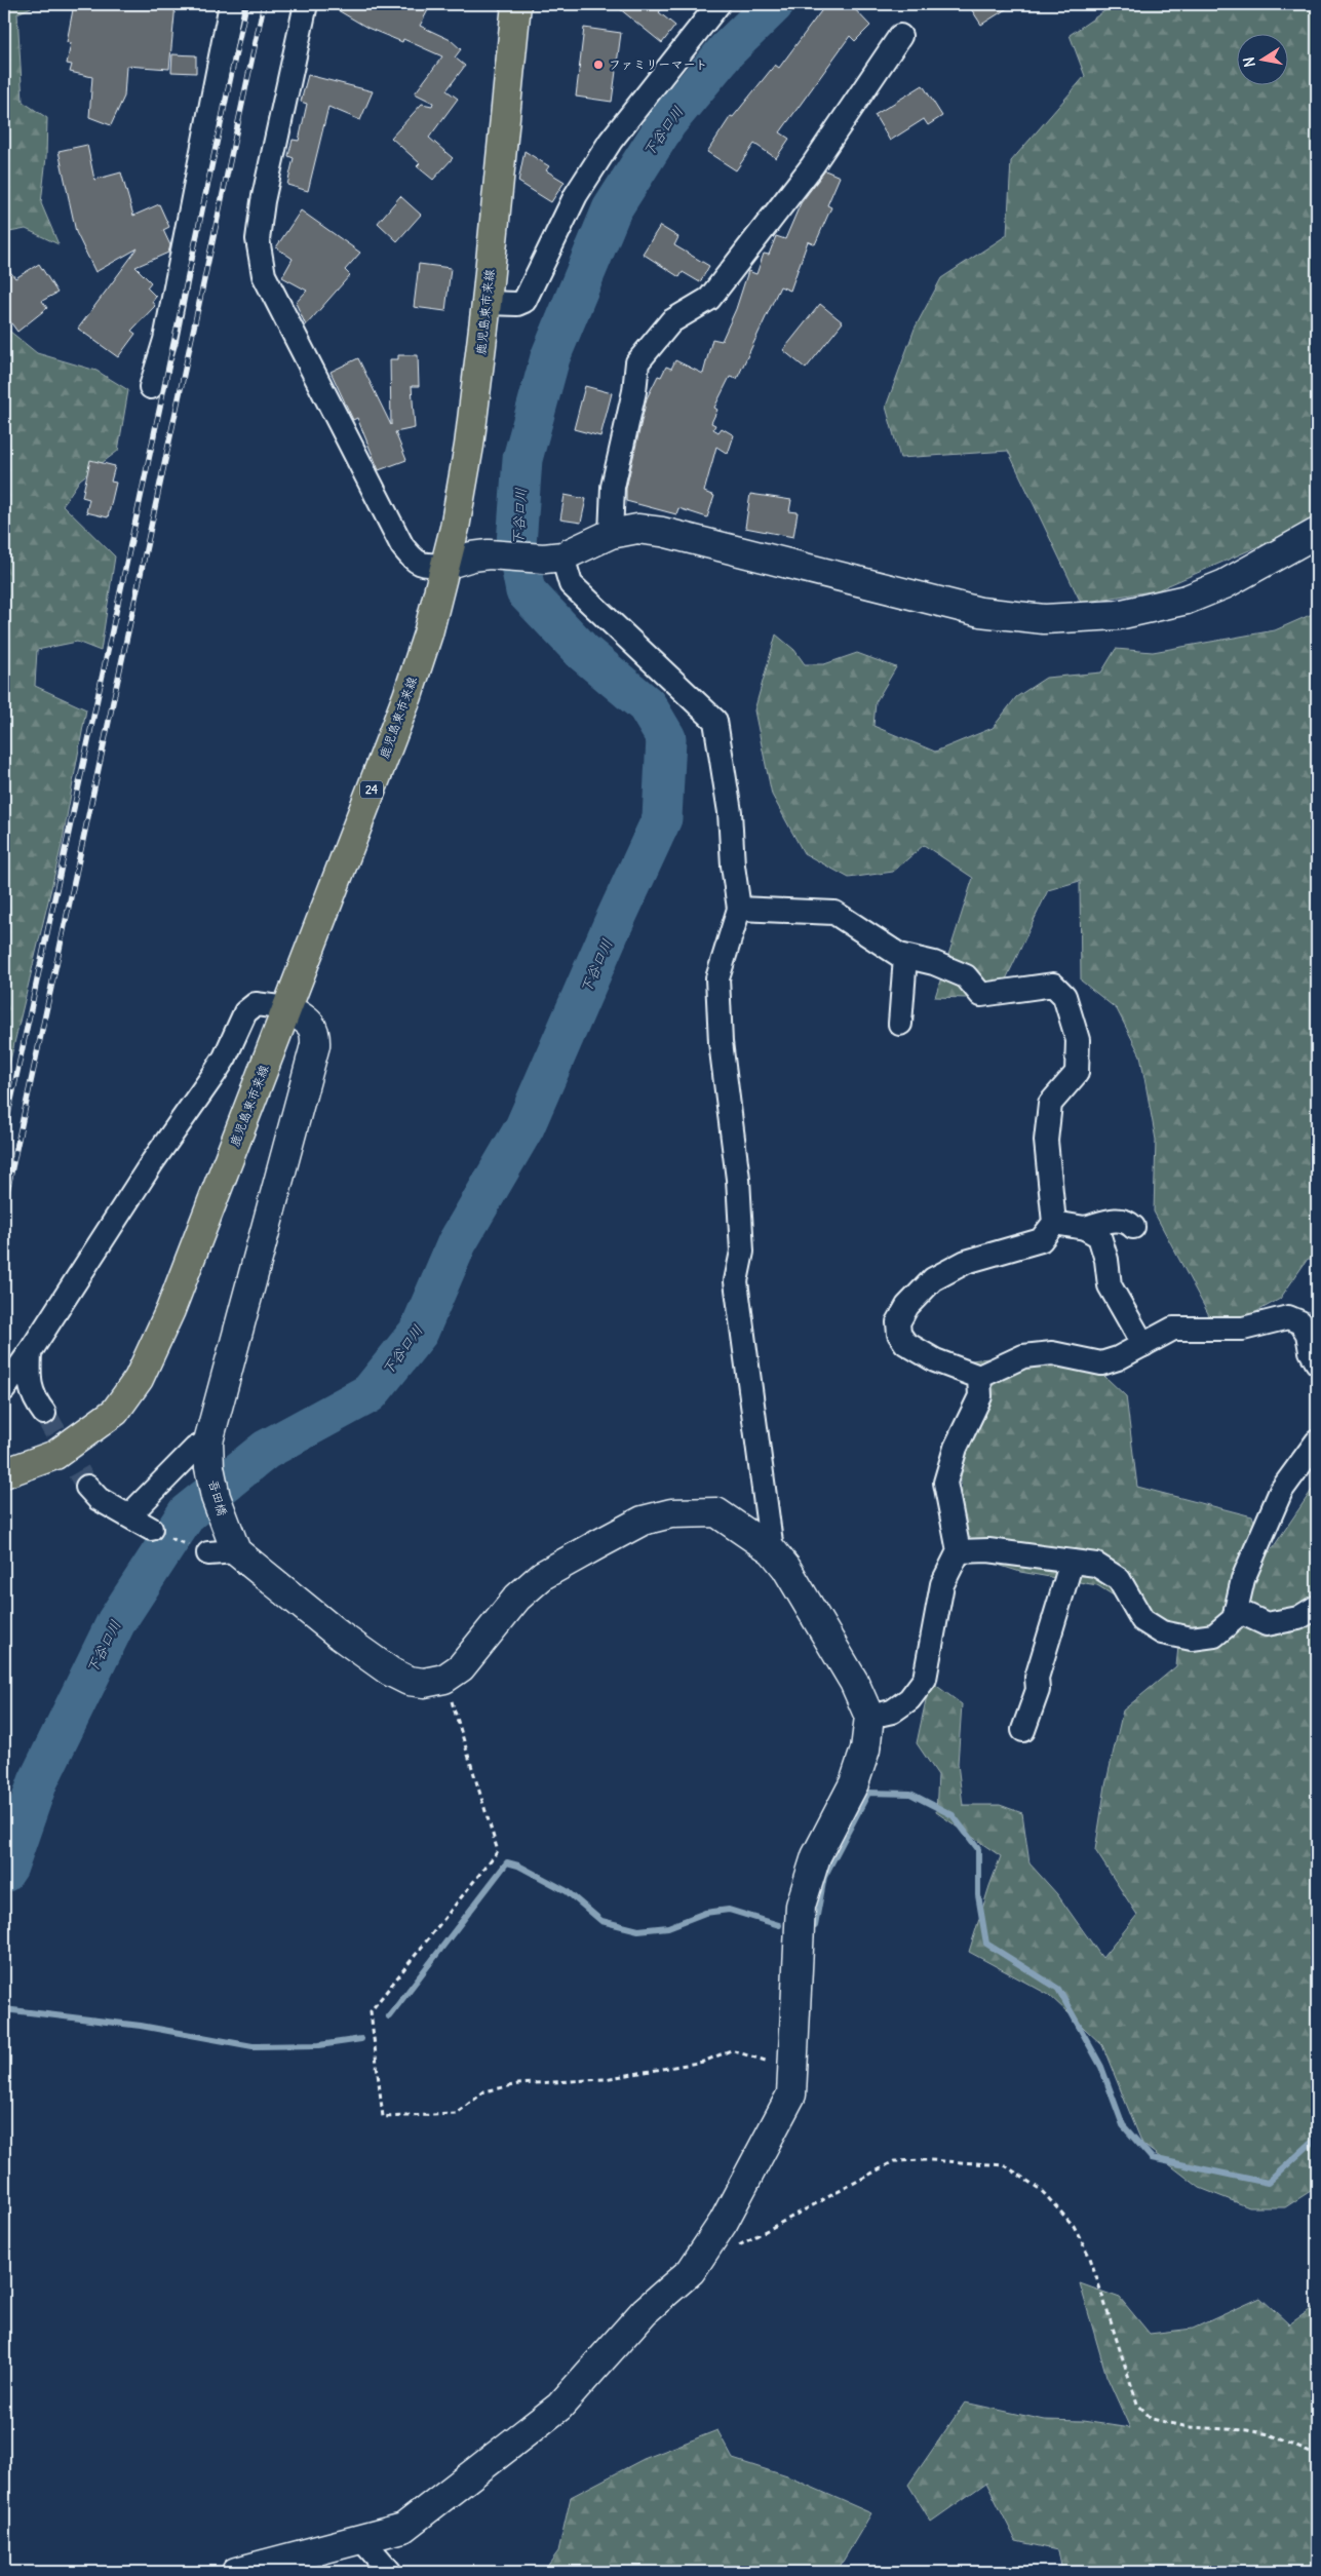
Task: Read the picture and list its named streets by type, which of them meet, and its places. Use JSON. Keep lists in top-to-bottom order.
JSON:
{
  "streets": {
    "main road": ["鹿児島東市来線", "24"],
    "street": ["吾田橋"]
  },
  "water": ["下谷口川"],
  "places": ["ファミリーマート"],
  "north": "left"
}
